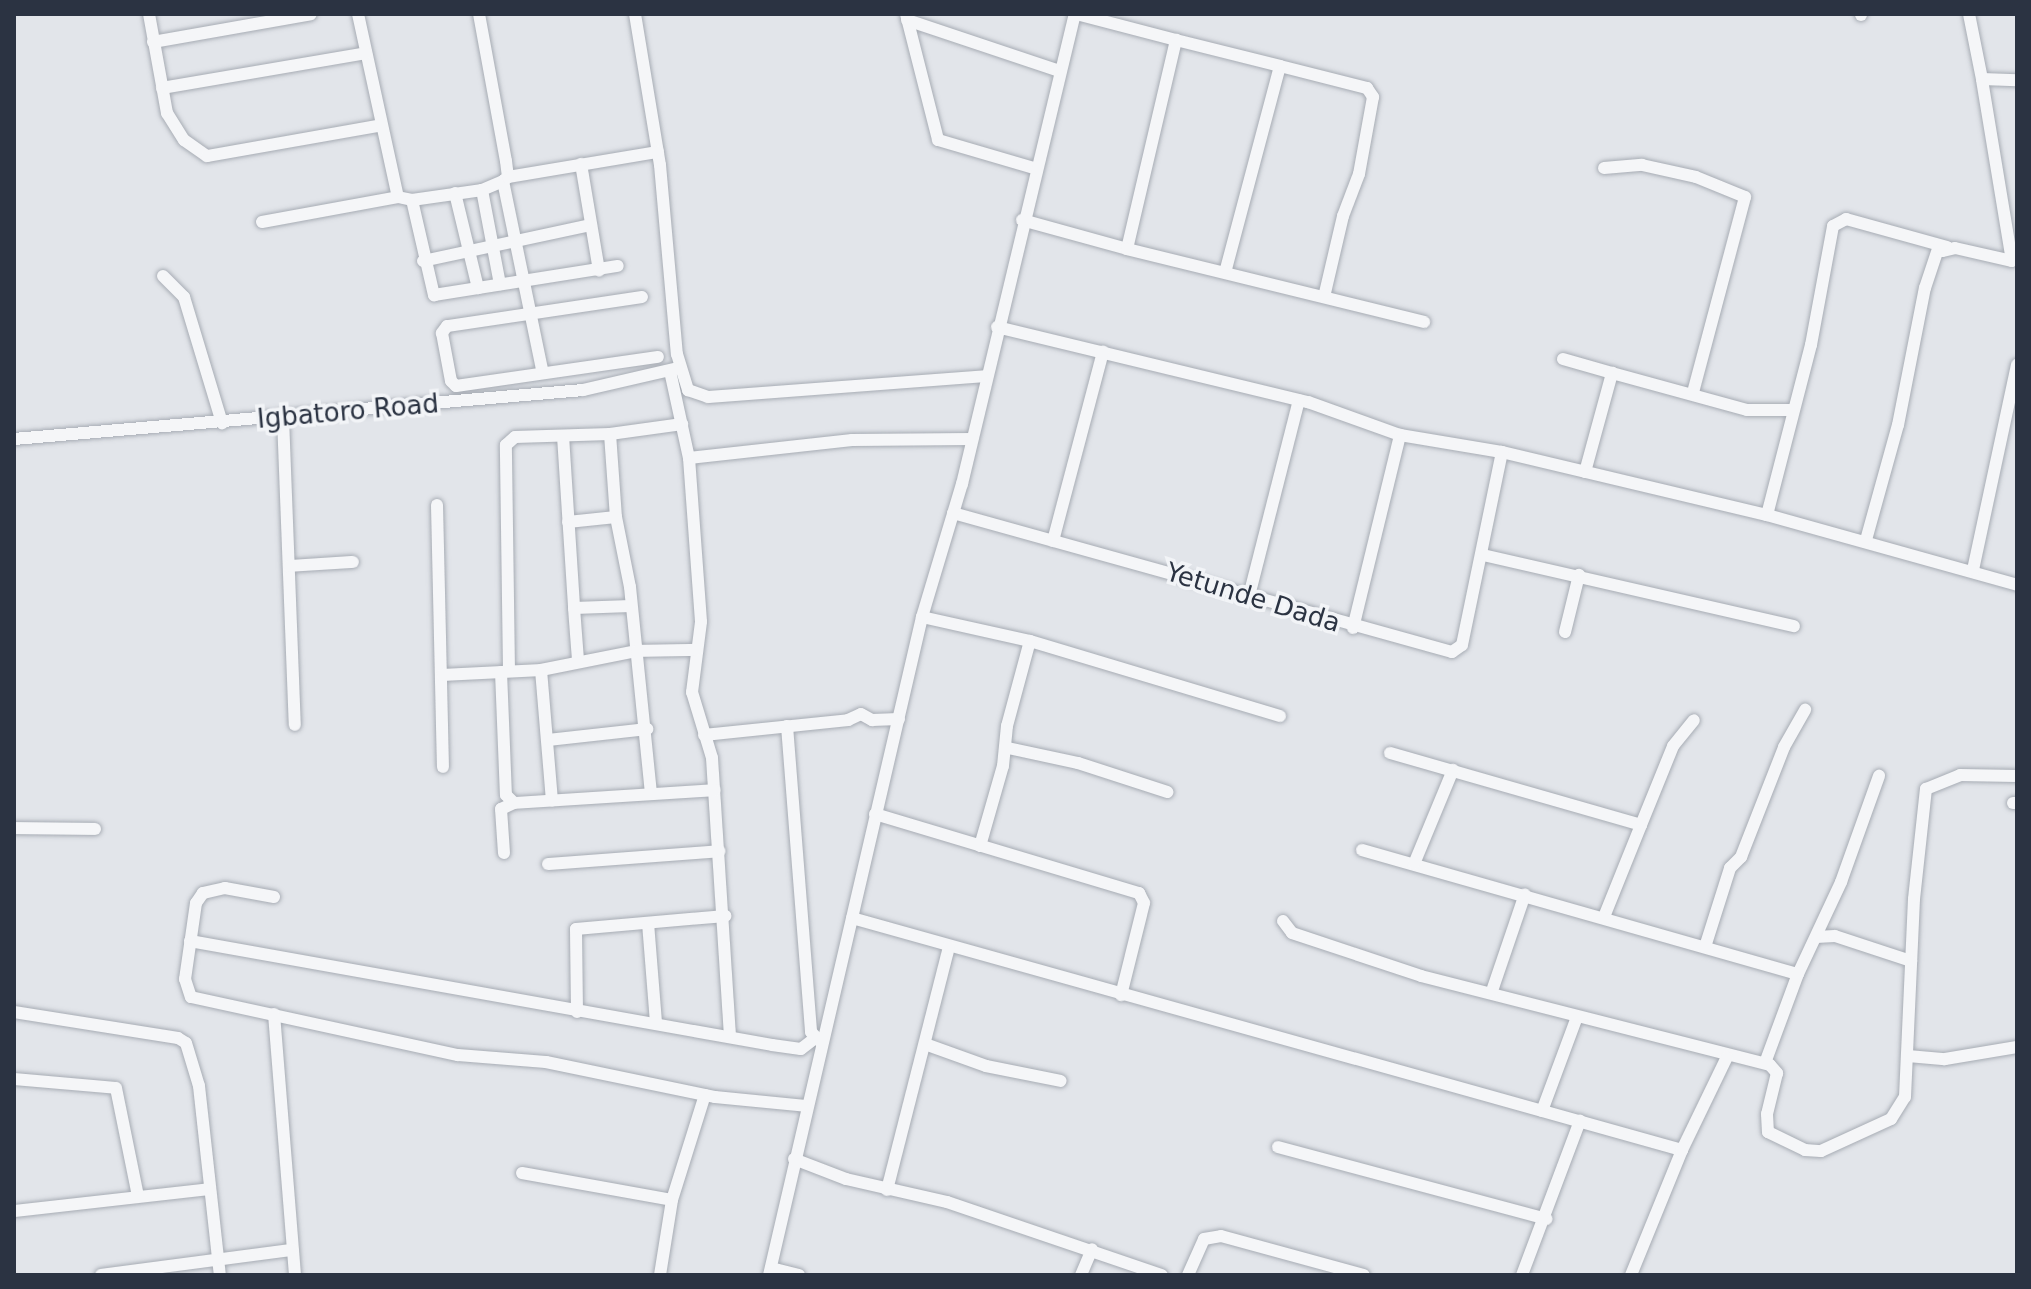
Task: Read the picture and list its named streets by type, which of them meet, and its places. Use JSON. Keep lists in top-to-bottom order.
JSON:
{
  "streets": {
    "street": ["Igbatoro Road", "Yetunde Dada"]
  }
}
